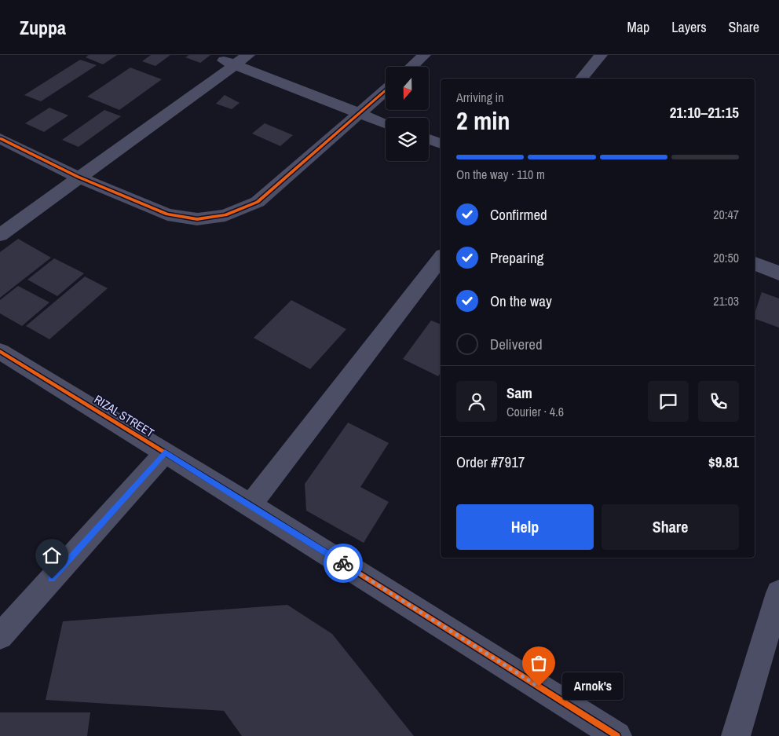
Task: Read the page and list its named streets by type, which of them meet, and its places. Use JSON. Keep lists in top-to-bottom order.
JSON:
{
  "streets": {
    "street": ["RIZAL STREET"]
  },
  "places": ["Arnok's"],
  "north": "bottom",
  "page": {
    "header": "Zuppa",
    "nav": ["Map", "Layers", "Share"],
    "heading": ["2 min", "Arriving in", "21:10–21:15"],
    "panel": [
      "Sam",
      "Courier · 4.6",
      "Order #7917",
      "$9.81"
    ],
    "bar": "On the way · 110 m",
    "list": [
      ["Confirmed", "20:47"],
      ["Preparing", "20:50"],
      ["On the way", "21:03"],
      "Delivered"
    ],
    "buttons": ["Help", "Share"],
    "bubble": "Arnok's"
  }
}
